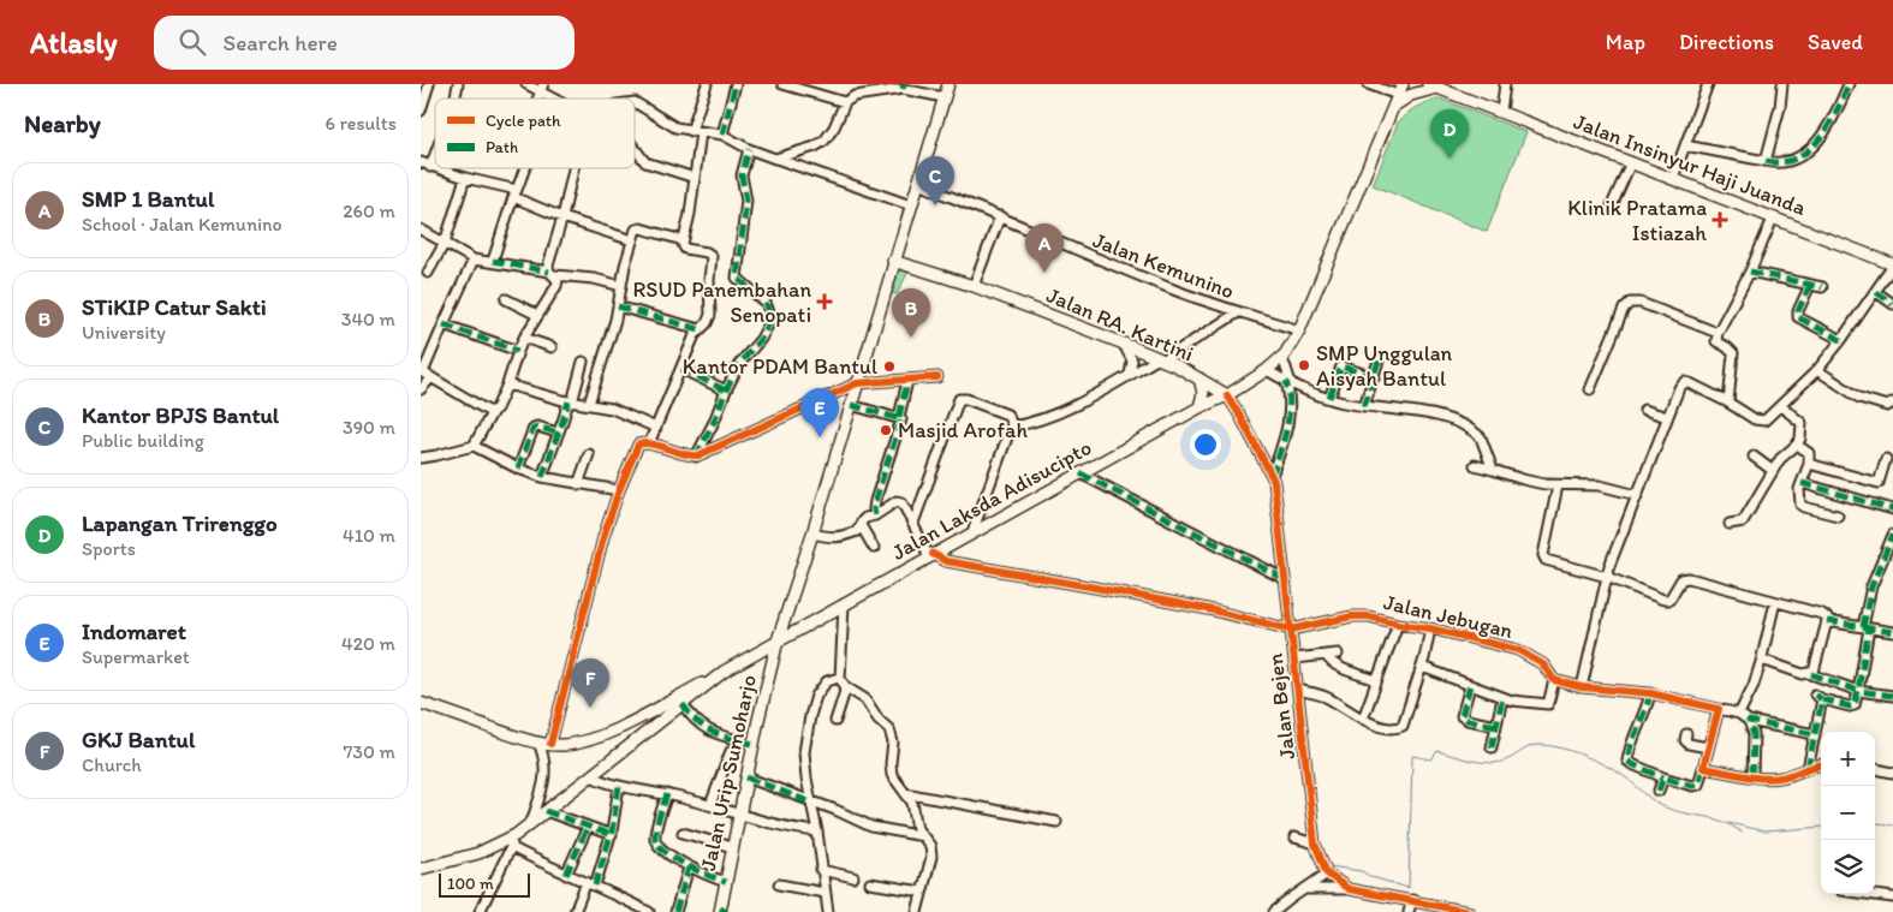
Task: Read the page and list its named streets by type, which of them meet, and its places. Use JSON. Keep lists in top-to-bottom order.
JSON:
{
  "streets": {
    "main road": [
      "Jalan Insinyur Haji Juanda",
      "Jalan RA. Kartini",
      "Jalan Laksda Adisucipto",
      "Jalan Urip Sumoharjo"
    ],
    "street": ["Jalan Kemunino", "Jalan Jebugan", "Jalan Bejen"]
  },
  "crossings": [
    ["Jalan Kemunino", "Jalan Urip Sumoharjo"],
    ["Jalan RA. Kartini", "Jalan Laksda Adisucipto"],
    ["Jalan RA. Kartini", "Jalan Bejen"],
    ["Jalan RA. Kartini", "Jalan Urip Sumoharjo"],
    ["Jalan Laksda Adisucipto", "Jalan Jebugan"],
    ["Jalan Laksda Adisucipto", "Jalan Bejen"],
    ["Jalan Laksda Adisucipto", "Jalan Urip Sumoharjo"],
    ["Jalan Jebugan", "Jalan Bejen"]
  ],
  "places": {
    "health": ["Klinik Pratama Istiazah", "RSUD Panembahan Senopati"],
    "other": ["SMP Unggulan Aisyah Bantul", "Kantor PDAM Bantul", "Masjid Arofah"]
  },
  "legend": ["Cycle path", "Path"],
  "scale_bar": "100 m",
  "page": {
    "header": "Atlasly",
    "search": "Search here",
    "nav": ["Map", "Directions", "Saved"],
    "heading": ["Nearby", "6 results"],
    "pins": [
      "D",
      "C",
      "A",
      "B",
      "E",
      "F"
    ],
    "list": [
      {
        "mark": "A",
        "name": "SMP 1 Bantul",
        "note": "School · Jalan Kemunino",
        "value": "260 m"
      },
      {
        "mark": "B",
        "name": "STiKIP Catur Sakti",
        "note": "University",
        "value": "340 m"
      },
      {
        "mark": "C",
        "name": "Kantor BPJS Bantul",
        "note": "Public building",
        "value": "390 m"
      },
      {
        "mark": "D",
        "name": "Lapangan Trirenggo",
        "note": "Sports",
        "value": "410 m"
      },
      {
        "mark": "E",
        "name": "Indomaret",
        "note": "Supermarket",
        "value": "420 m"
      },
      {
        "mark": "F",
        "name": "GKJ Bantul",
        "note": "Church",
        "value": "730 m"
      }
    ],
    "map_buttons": ["+", "−"],
    "scale": "100 m"
  }
}
